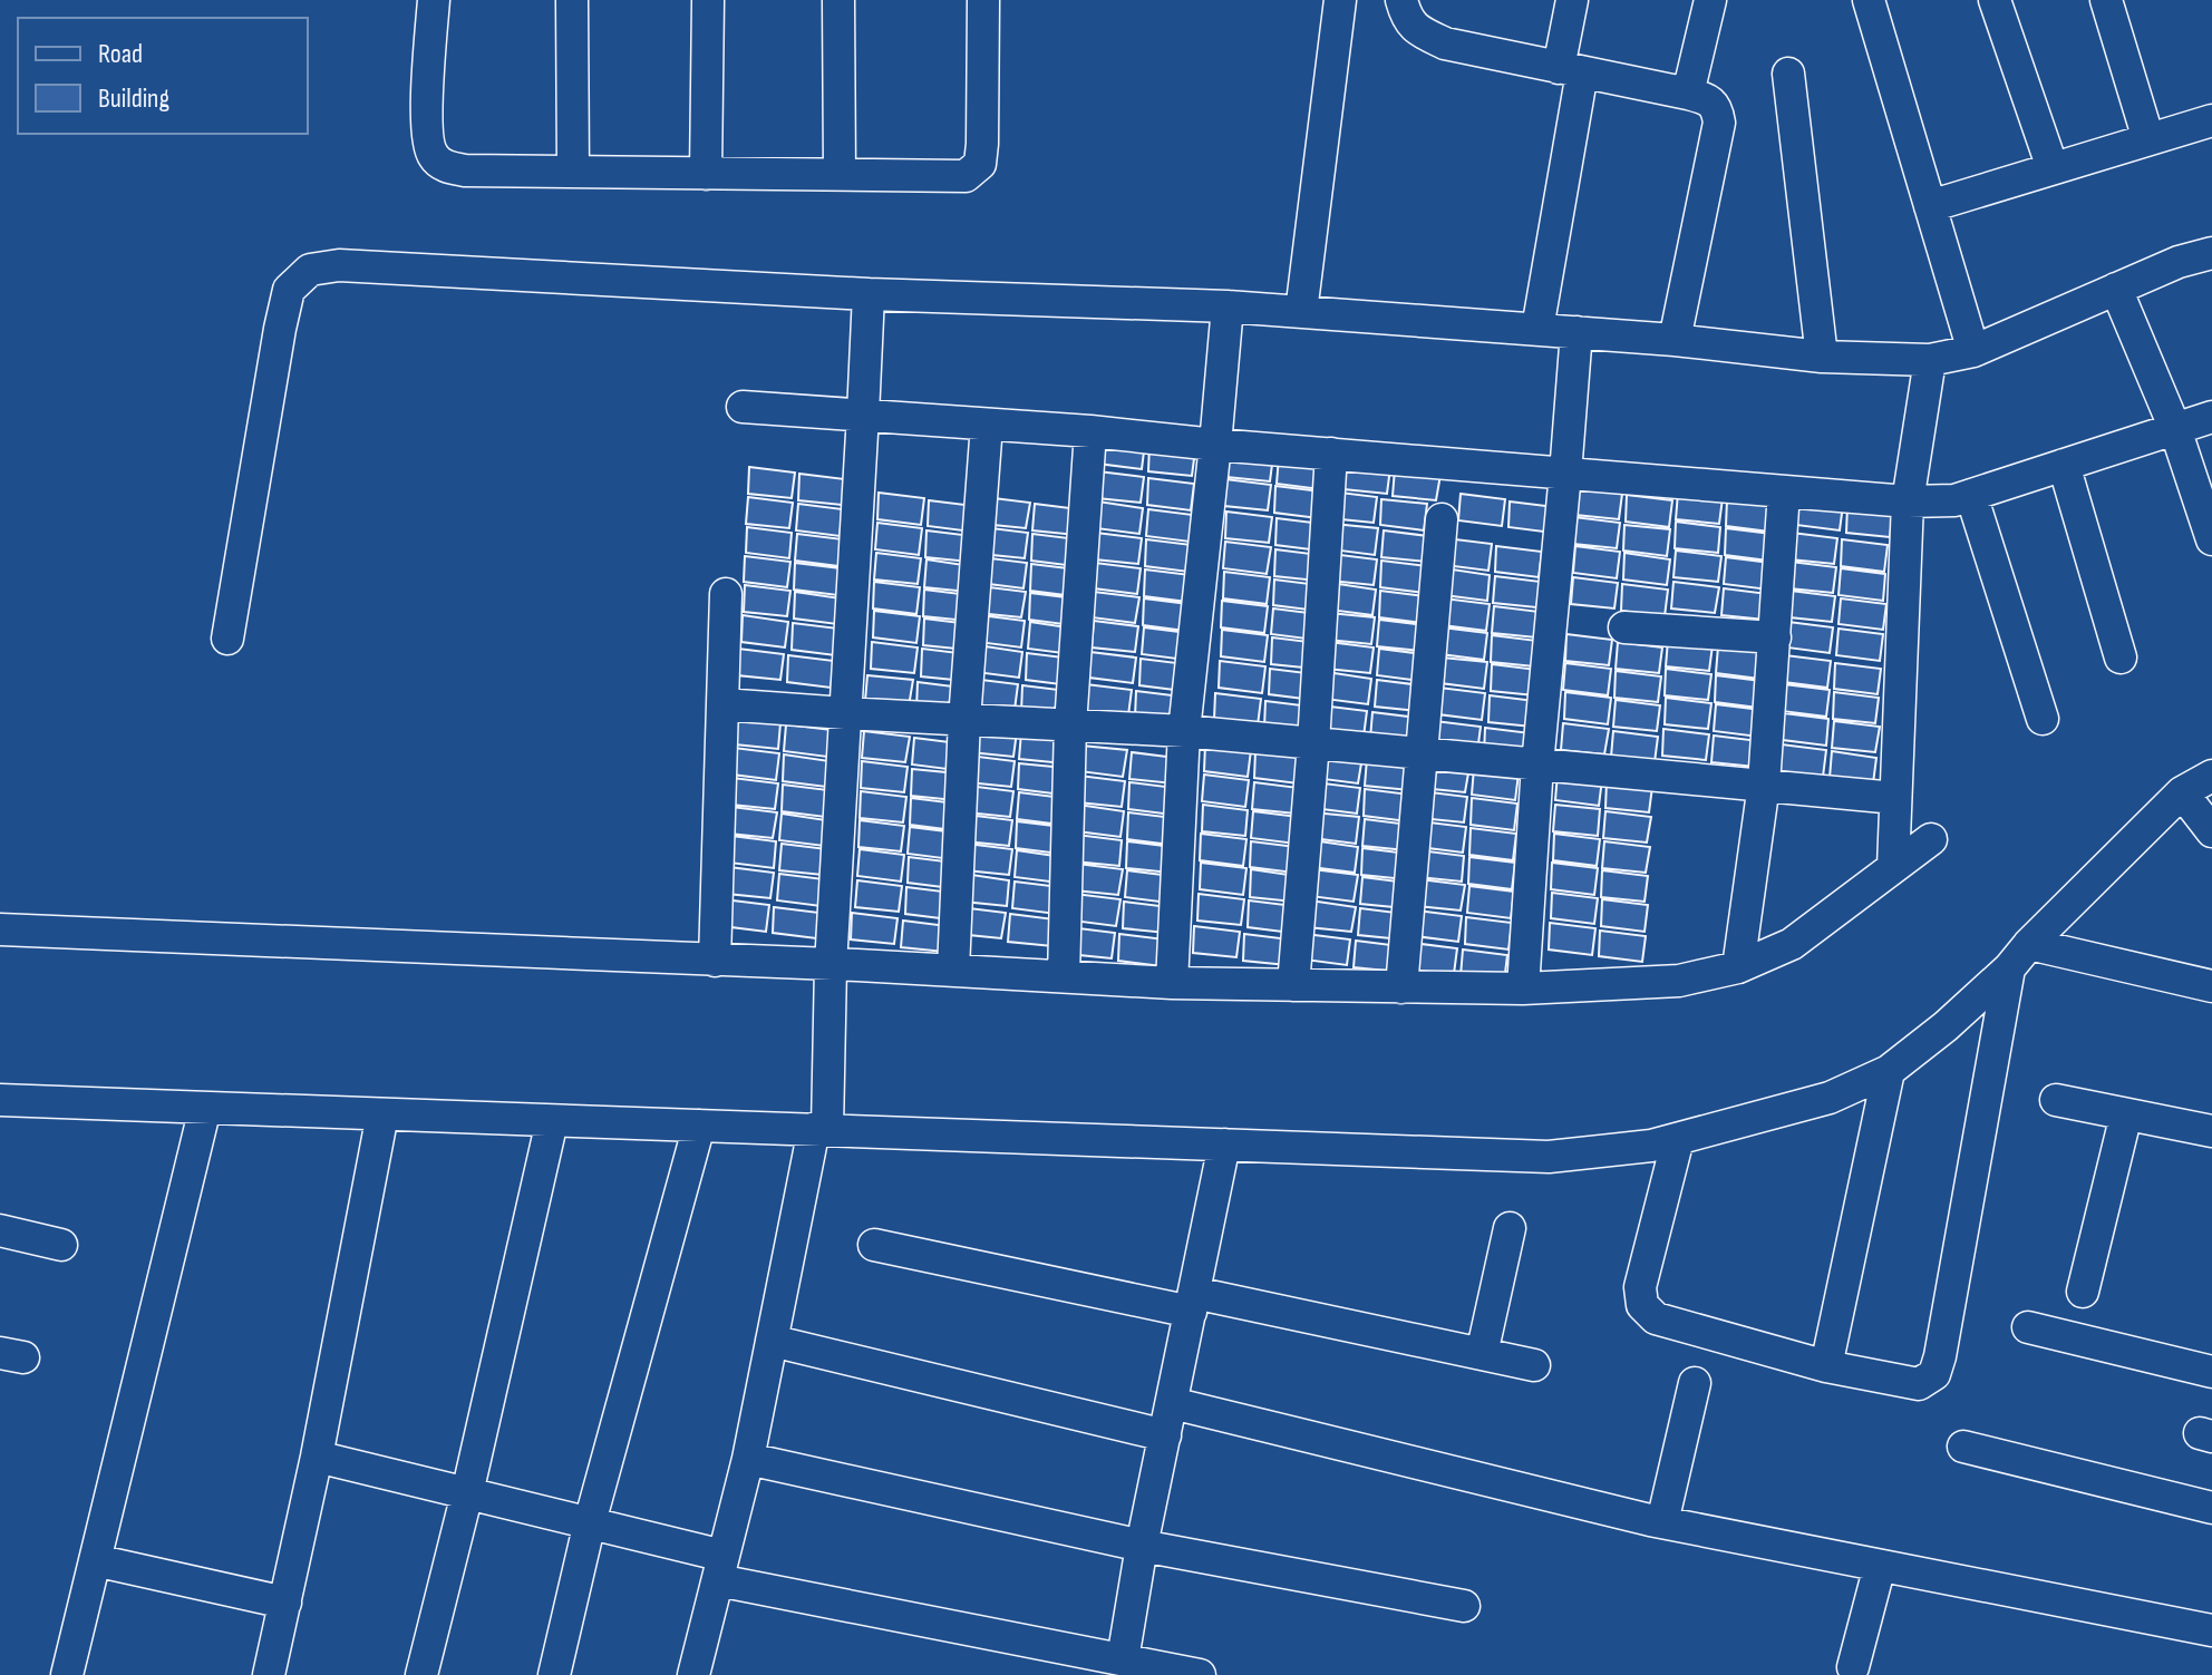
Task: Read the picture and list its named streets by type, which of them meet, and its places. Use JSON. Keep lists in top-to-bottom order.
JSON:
{
  "legend": ["Road", "Building"]
}
